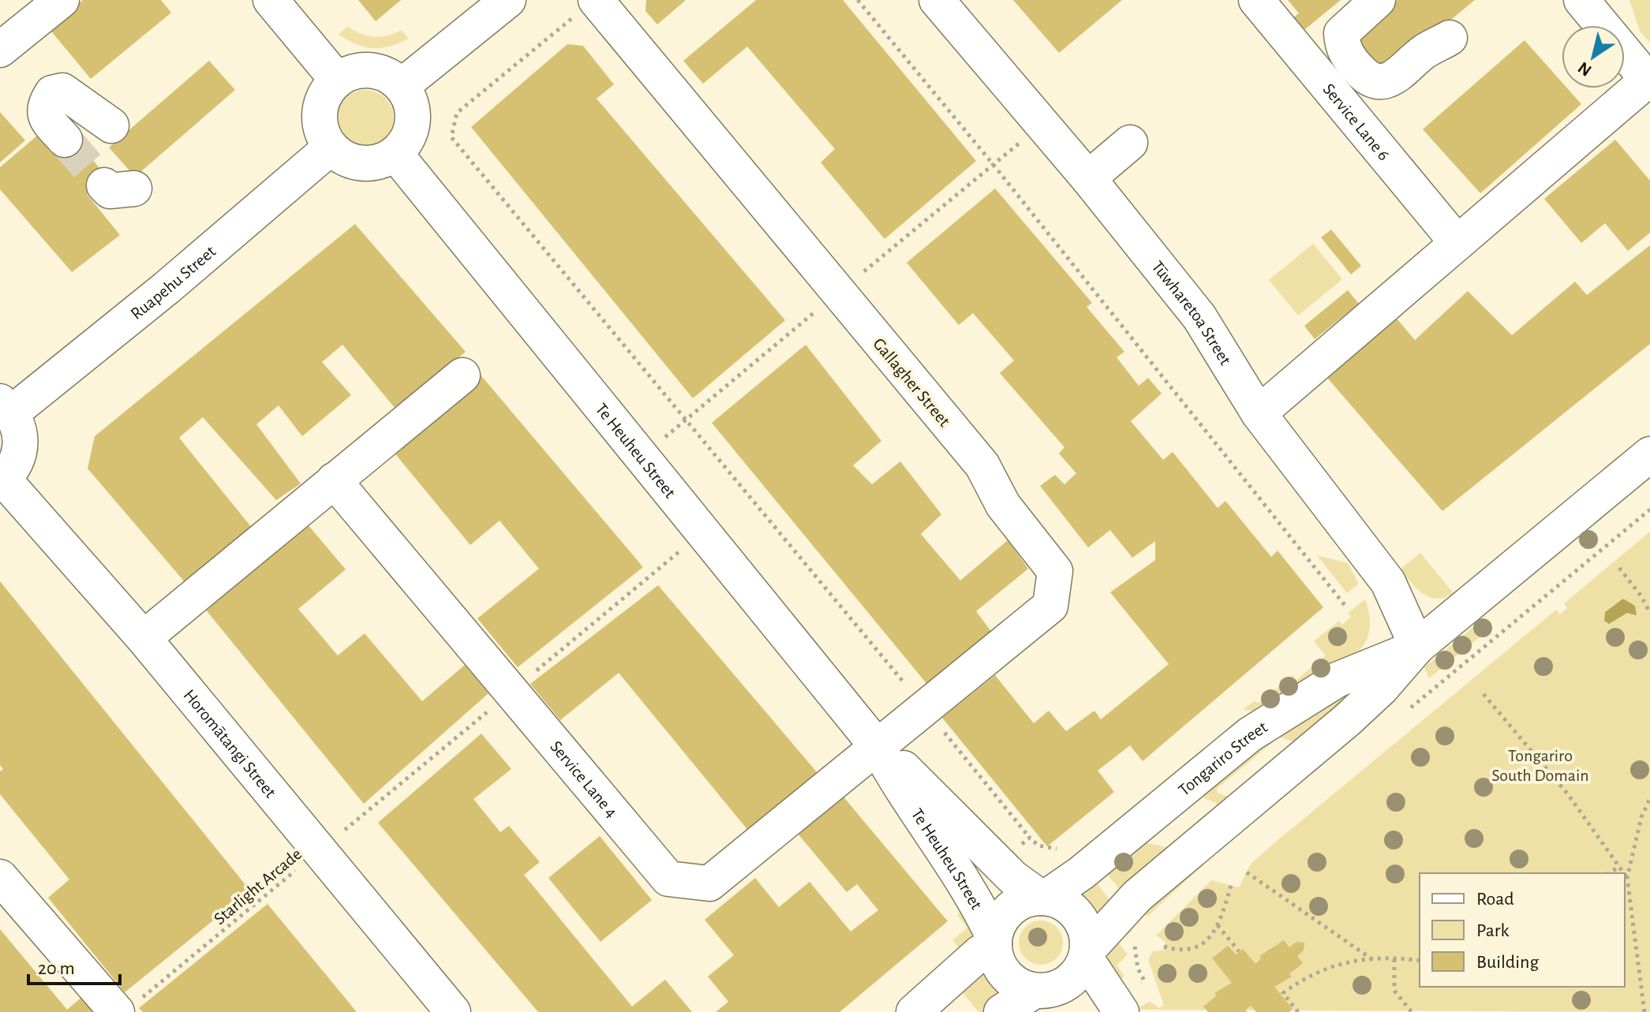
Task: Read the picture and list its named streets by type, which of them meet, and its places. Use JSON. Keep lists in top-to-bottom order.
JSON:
{
  "streets": {
    "street": [
      "Service Lane 6",
      "Ruapehu Street",
      "Tūwharetoa Street",
      "Gallagher Street",
      "Te Heuheu Street",
      "Horomātangi Street",
      "Tongariro Street",
      "Service Lane 4"
    ],
    "path": ["Starlight Arcade"]
  },
  "crossings": [
    ["Ruapehu Street", "Te Heuheu Street"],
    ["Ruapehu Street", "Horomātangi Street"],
    ["Tūwharetoa Street", "Tongariro Street"],
    ["Gallagher Street", "Te Heuheu Street"],
    ["Gallagher Street", "Service Lane 4"],
    ["Te Heuheu Street", "Tongariro Street"],
    ["Te Heuheu Street", "Service Lane 4"],
    ["Horomātangi Street", "Starlight Arcade"]
  ],
  "parks": ["Tongariro South Domain"],
  "legend": ["Road", "Park", "Building"],
  "scale_bar": "20 m",
  "north": "bottom left"
}
